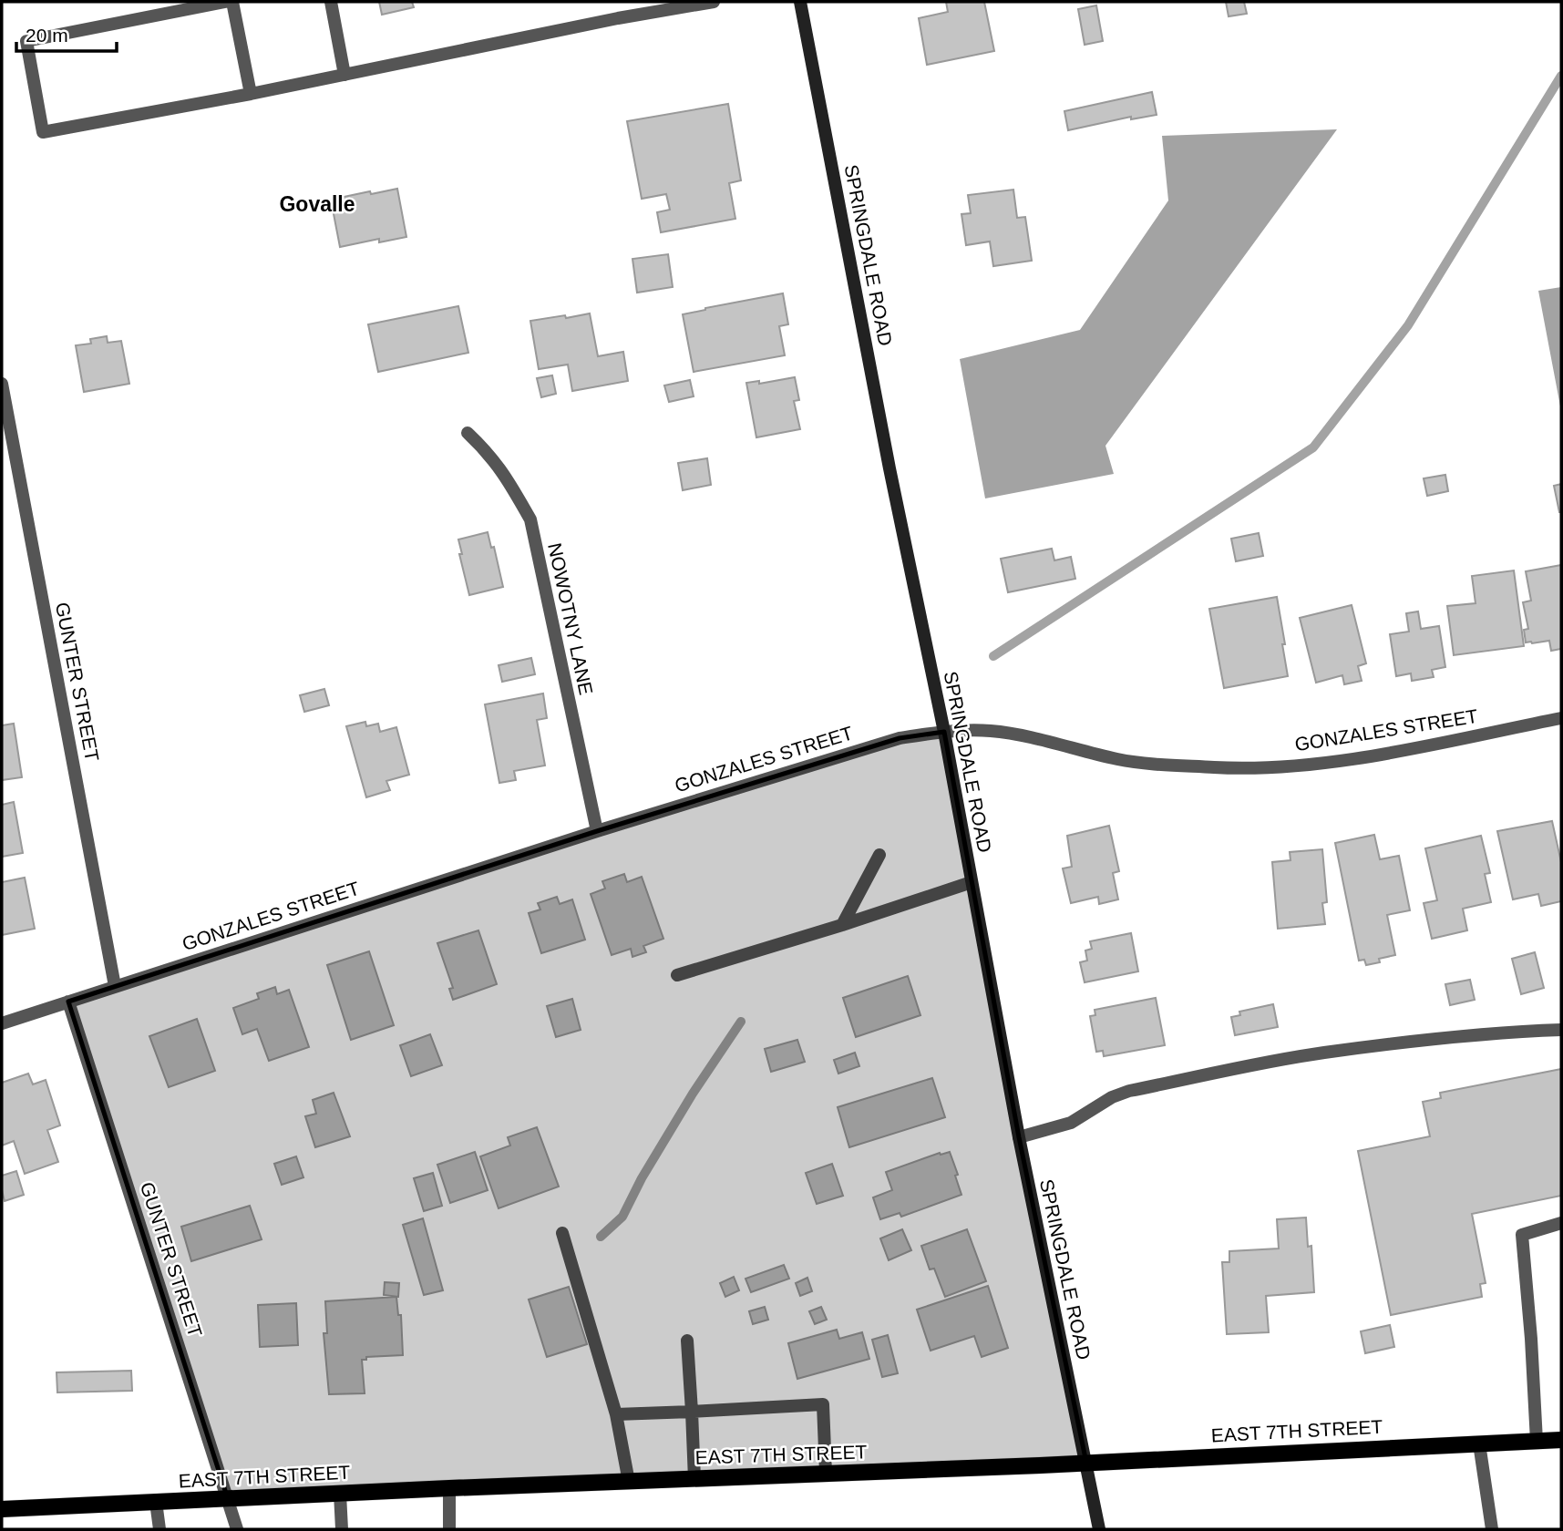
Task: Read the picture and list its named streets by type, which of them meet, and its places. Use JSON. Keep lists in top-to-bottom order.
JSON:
{
  "streets": {
    "main road": ["SPRINGDALE ROAD", "EAST 7TH STREET"],
    "street": ["NOWOTNY LANE", "GUNTER STREET", "GONZALES STREET"]
  },
  "crossings": [
    ["SPRINGDALE ROAD", "GONZALES STREET"],
    ["SPRINGDALE ROAD", "EAST 7TH STREET"],
    ["NOWOTNY LANE", "GONZALES STREET"],
    ["GUNTER STREET", "GONZALES STREET"],
    ["GUNTER STREET", "EAST 7TH STREET"]
  ],
  "districts": ["Govalle"],
  "scale_bar": "20 m"
}
